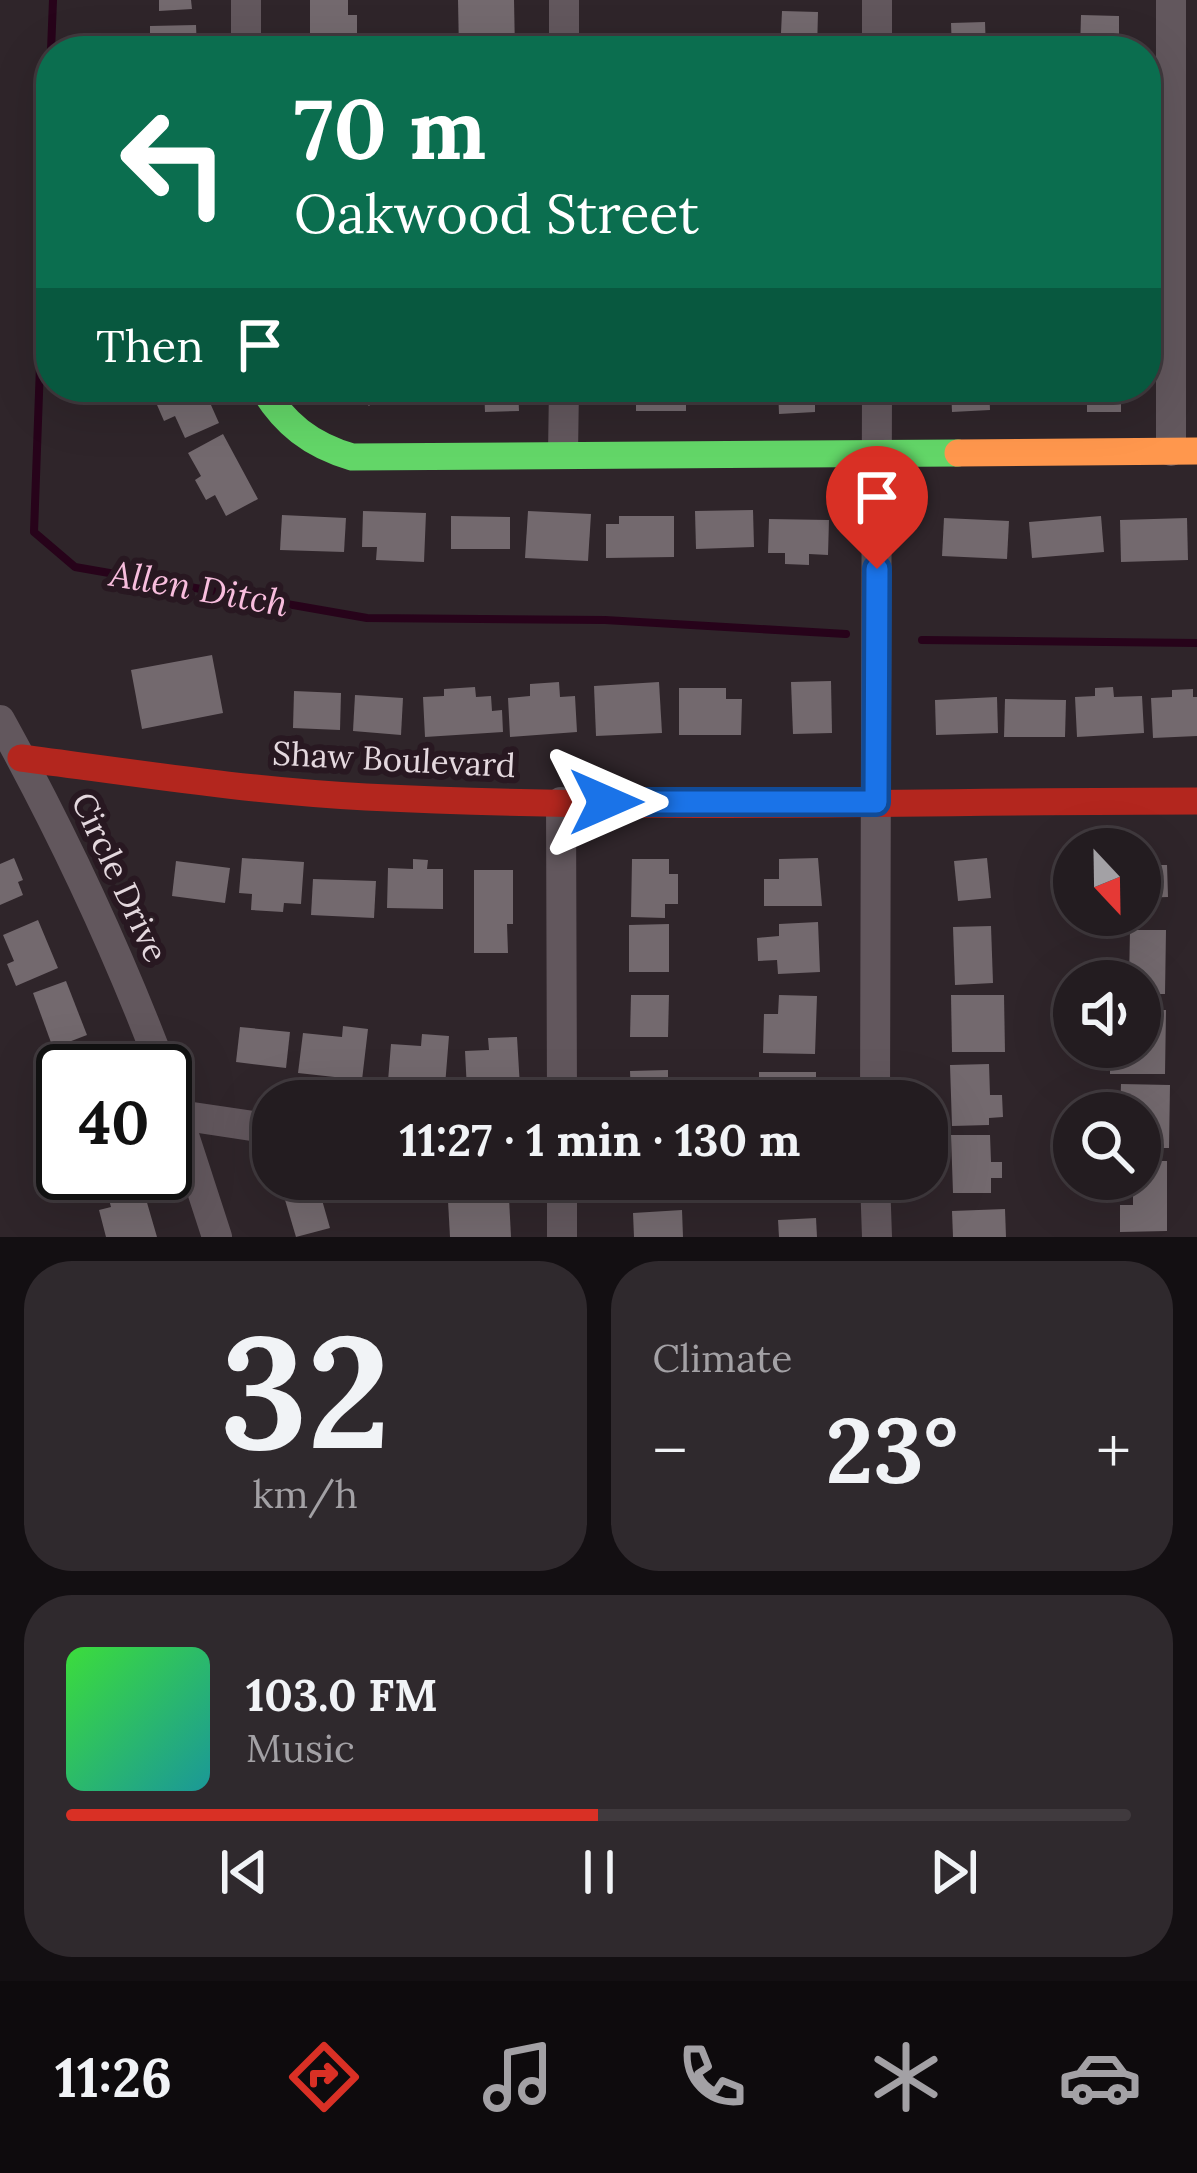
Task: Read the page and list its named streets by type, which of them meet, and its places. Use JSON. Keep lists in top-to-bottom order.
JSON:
{
  "streets": {
    "street": ["Shaw Boulevard", "Circle Drive"]
  },
  "crossings": [
    ["Shaw Boulevard", "Circle Drive"]
  ],
  "water": ["Allen Ditch"],
  "north": "bottom",
  "page": {
    "turn": ["70 m", "Oakwood Street"],
    "then": "Then",
    "limit": "40",
    "trip": "11:27 · 1 min · 130 m",
    "tile": [
      ["32", "km/h"],
      "Climate"
    ],
    "heat": ["−", "23°", "+"],
    "song": ["103.0 FM", "Music"],
    "tabs": "11:26"
  }
}
